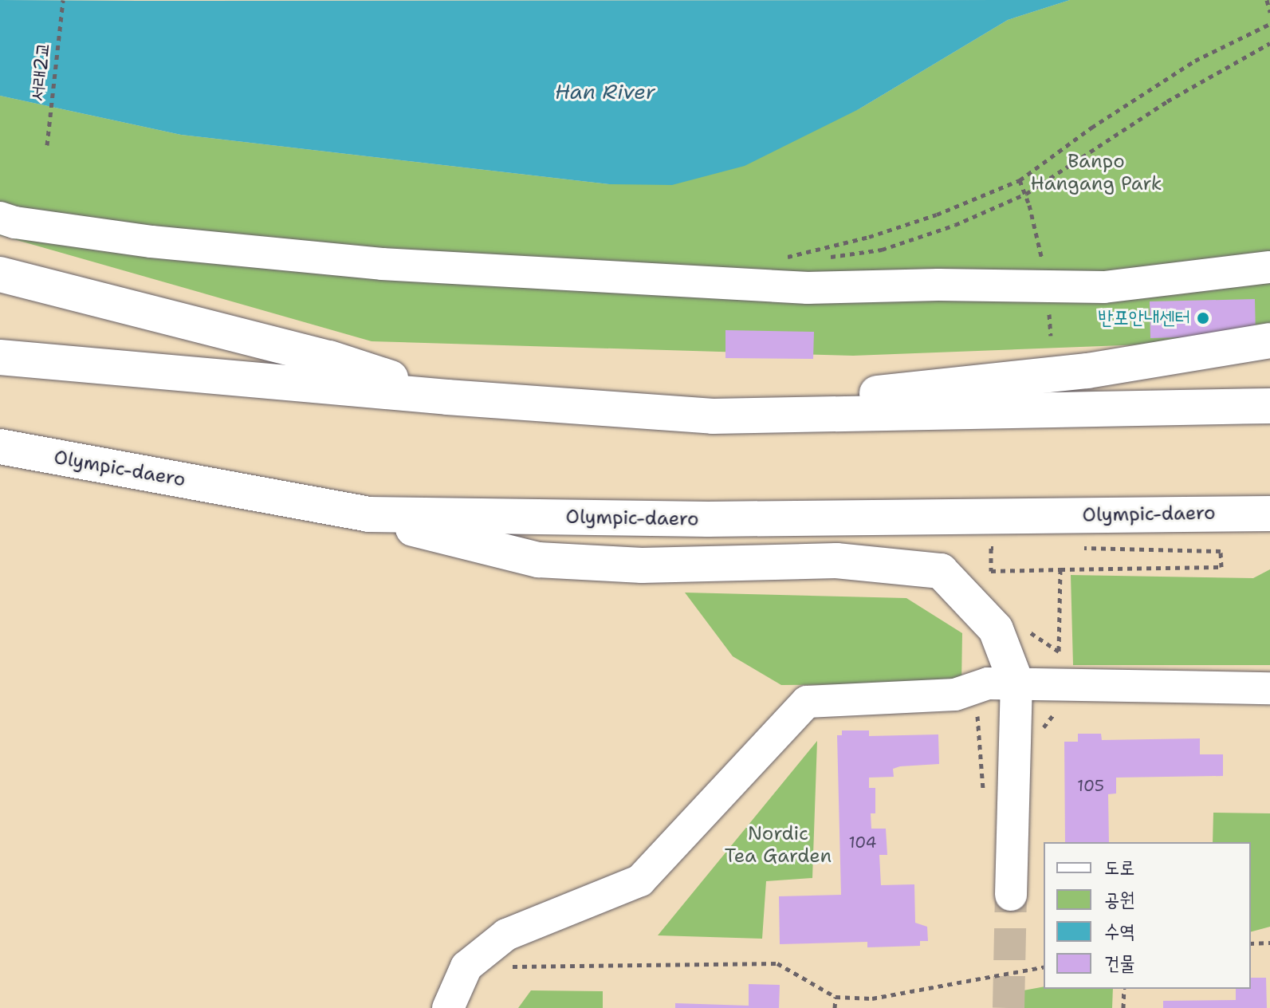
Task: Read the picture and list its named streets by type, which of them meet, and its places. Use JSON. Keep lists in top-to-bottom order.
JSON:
{
  "streets": {
    "highway": ["Olympic-daero"],
    "path": ["서래2교"]
  },
  "water": ["Han River"],
  "parks": ["Banpo Hangang Park", "Nordic Tea Garden"],
  "places": ["반포안내센터"],
  "house_numbers": ["105", "104"],
  "legend": [
    "도로",
    "공원",
    "수역",
    "건물"
  ]
}
